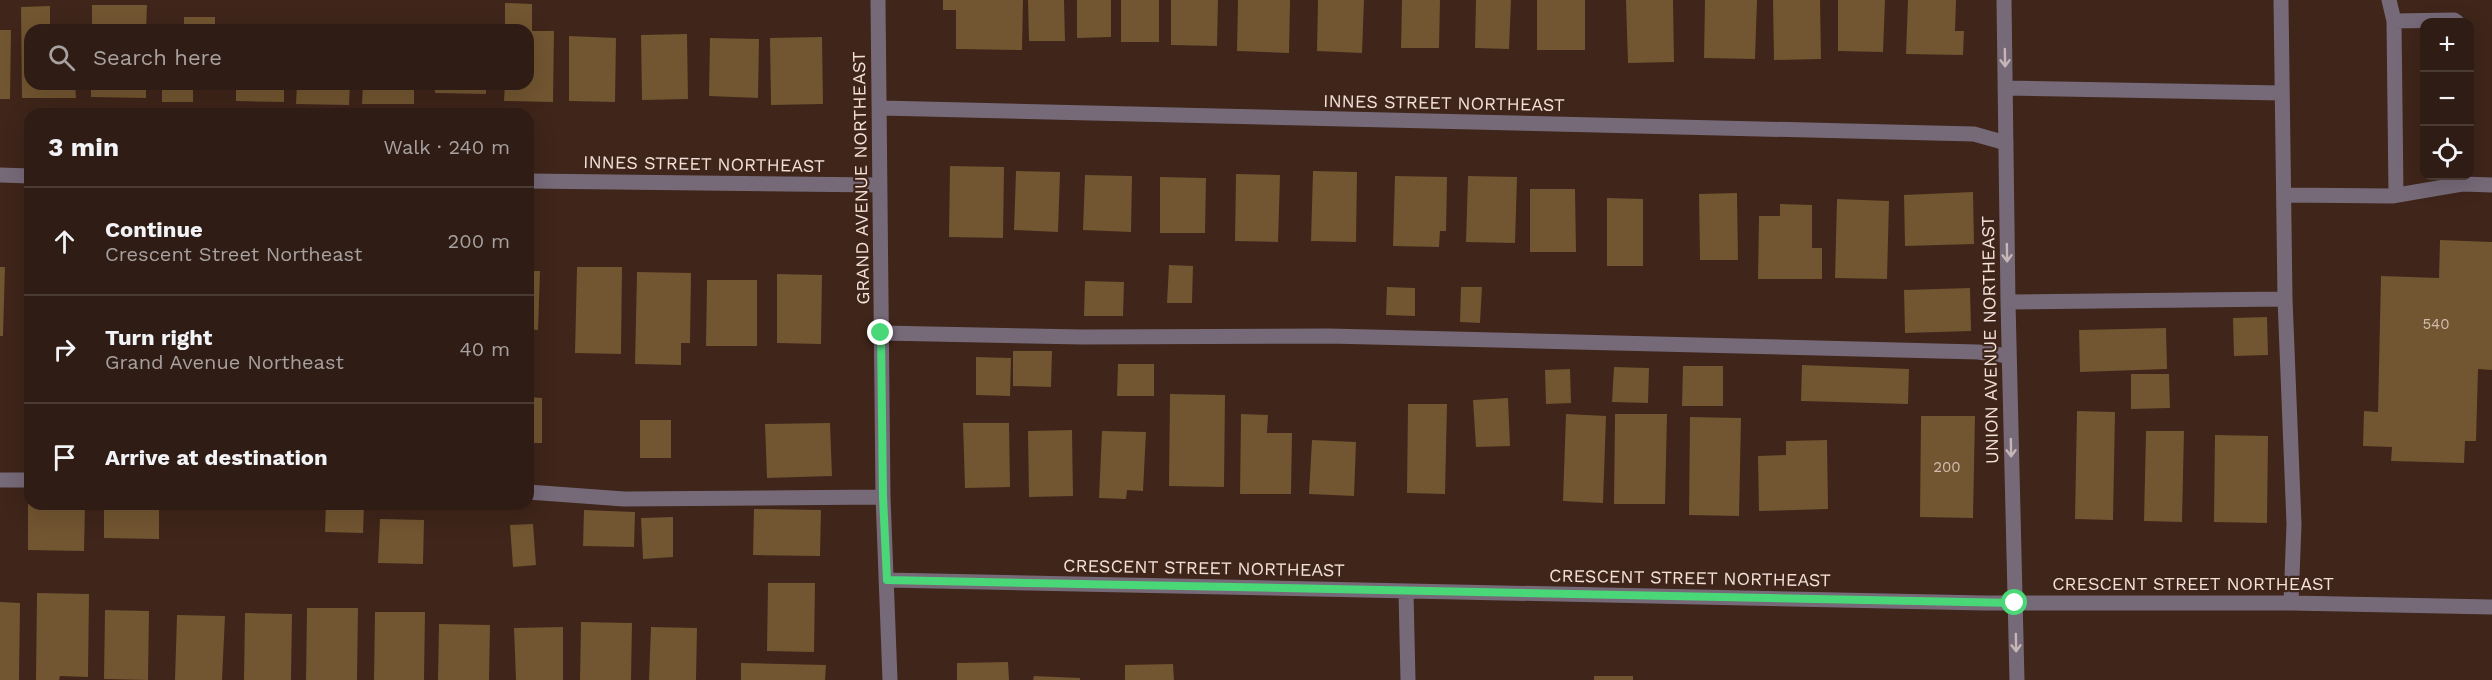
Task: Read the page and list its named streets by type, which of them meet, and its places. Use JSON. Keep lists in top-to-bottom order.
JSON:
{
  "streets": {
    "street": [
      "INNES STREET NORTHEAST",
      "GRAND AVENUE NORTHEAST",
      "UNION AVENUE NORTHEAST",
      "CRESCENT STREET NORTHEAST"
    ]
  },
  "crossings": [
    ["INNES STREET NORTHEAST", "GRAND AVENUE NORTHEAST"],
    ["INNES STREET NORTHEAST", "UNION AVENUE NORTHEAST"],
    ["GRAND AVENUE NORTHEAST", "CRESCENT STREET NORTHEAST"],
    ["UNION AVENUE NORTHEAST", "CRESCENT STREET NORTHEAST"]
  ],
  "one_way": ["UNION AVENUE NORTHEAST"],
  "house_numbers": ["540", "200"],
  "page": {
    "map_buttons": ["+", "−"],
    "search": "Search here",
    "heading": ["3 min", "Walk · 240 m"],
    "list": [
      ["Continue", "Crescent Street Northeast", "200 m"],
      ["Turn right", "Grand Avenue Northeast", "40 m"],
      "Arrive at destination"
    ]
  }
}
